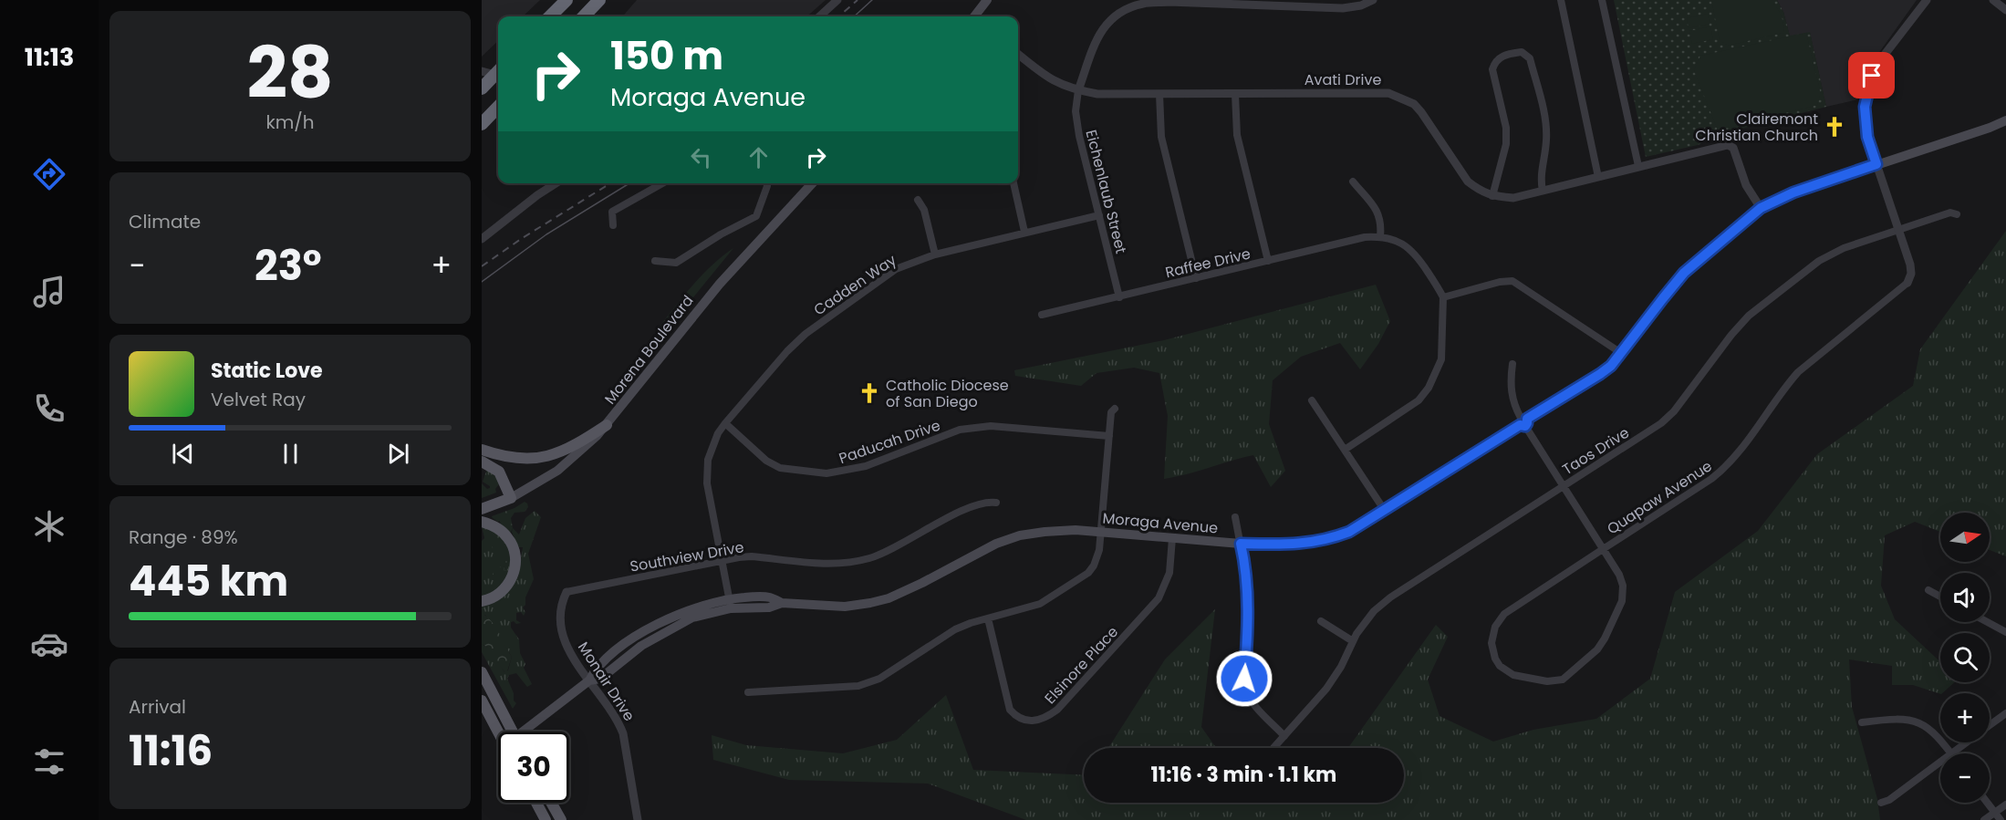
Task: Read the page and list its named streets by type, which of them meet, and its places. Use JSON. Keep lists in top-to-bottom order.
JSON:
{
  "streets": {
    "main road": ["Morena Boulevard", "Moraga Avenue"],
    "street": [
      "Avati Drive",
      "Eichenlaub Street",
      "Raffee Drive",
      "Cadden Way",
      "Paducah Drive",
      "Taos Drive",
      "Quapaw Avenue",
      "Southview Drive",
      "Elsinore Place",
      "Monair Drive"
    ]
  },
  "crossings": [
    ["Avati Drive", "Eichenlaub Street"],
    ["Avati Drive", "Moraga Avenue"],
    ["Eichenlaub Street", "Raffee Drive"],
    ["Eichenlaub Street", "Cadden Way"],
    ["Cadden Way", "Paducah Drive"],
    ["Cadden Way", "Moraga Avenue"],
    ["Cadden Way", "Southview Drive"],
    ["Moraga Avenue", "Elsinore Place"],
    ["Moraga Avenue", "Monair Drive"],
    ["Southview Drive", "Monair Drive"]
  ],
  "places": {
    "church": ["Clairemont Christian Church", "Catholic Diocese of San Diego"]
  },
  "north": "right",
  "page": {
    "tabs": "11:13",
    "tile": [
      ["28", "km/h"],
      "Climate",
      ["Range · 89%", "445 km"],
      ["Arrival", "11:16"]
    ],
    "turn": ["150 m", "Moraga Avenue"],
    "heat": ["−", "23°", "+"],
    "song": ["Static Love", "Velvet Ray"],
    "map_buttons": ["+", "−"],
    "limit": "30",
    "trip": "11:16 · 3 min · 1.1 km"
  }
}
